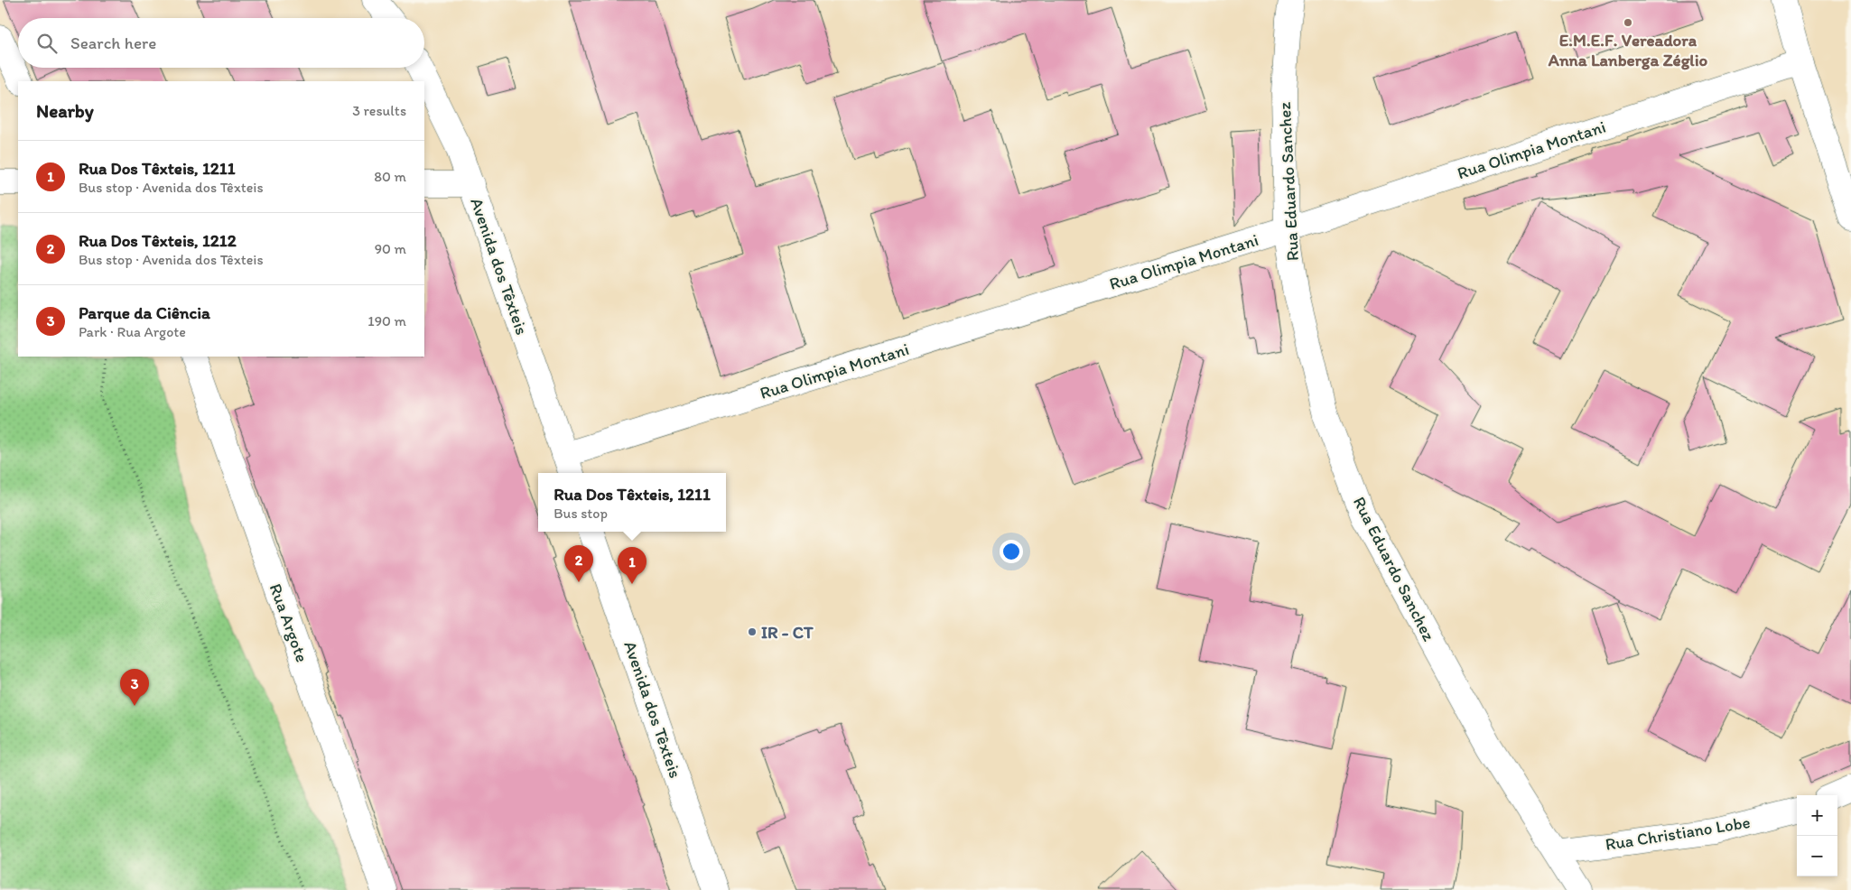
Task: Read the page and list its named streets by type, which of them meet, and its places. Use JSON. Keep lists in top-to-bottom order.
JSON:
{
  "streets": {
    "street": [
      "Rua Olimpia Montani",
      "Rua Eduardo Sanchez",
      "Avenida dos Têxteis",
      "Rua Argote",
      "Rua Christiano Lobe"
    ]
  },
  "crossings": [
    ["Rua Olimpia Montani", "Rua Eduardo Sanchez"],
    ["Rua Olimpia Montani", "Avenida dos Têxteis"],
    ["Rua Eduardo Sanchez", "Rua Christiano Lobe"]
  ],
  "places": ["E.M.E.F. Vereadora Anna Lanberga Zéglio", "IR - CT"],
  "page": {
    "search": "Search here",
    "heading": ["Nearby", "3 results"],
    "list": [
      {
        "mark": "1",
        "name": "Rua Dos Têxteis, 1211",
        "note": "Bus stop · Avenida dos Têxteis",
        "value": "80 m"
      },
      {
        "mark": "2",
        "name": "Rua Dos Têxteis, 1212",
        "note": "Bus stop · Avenida dos Têxteis",
        "value": "90 m"
      },
      {
        "mark": "3",
        "name": "Parque da Ciência",
        "note": "Park · Rua Argote",
        "value": "190 m"
      }
    ],
    "popup": ["Rua Dos Têxteis, 1211", "Bus stop"],
    "pins": ["2", "1", "3"],
    "map_buttons": ["+", "−"]
  }
}
